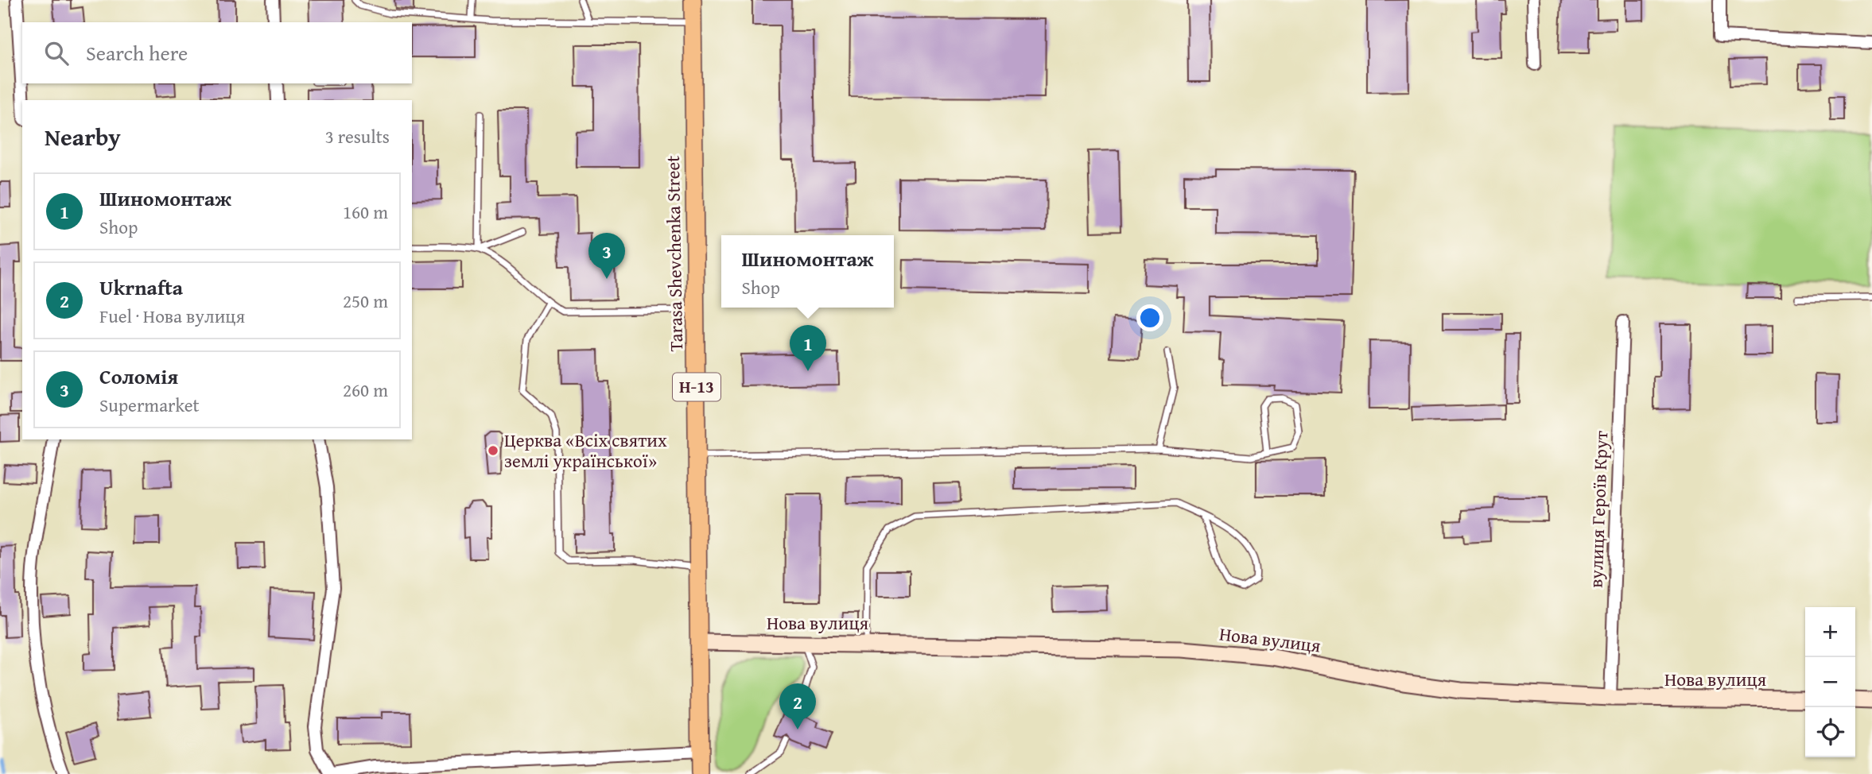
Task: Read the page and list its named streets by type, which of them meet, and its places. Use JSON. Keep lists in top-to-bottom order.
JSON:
{
  "streets": {
    "main road": ["Tarasa Shevchenka Street", "Н-13"],
    "street": ["вулиця Героїв Крут", "Нова вулиця"]
  },
  "crossings": [
    ["Tarasa Shevchenka Street", "Нова вулиця"],
    ["вулиця Героїв Крут", "Нова вулиця"]
  ],
  "places": ["Церква «Всіх святих землі української»"],
  "page": {
    "search": "Search here",
    "heading": ["Nearby", "3 results"],
    "list": [
      {
        "mark": "1",
        "name": "Шиномонтаж",
        "note": "Shop",
        "value": "160 m"
      },
      {
        "mark": "2",
        "name": "Ukrnafta",
        "note": "Fuel · Нова вулиця",
        "value": "250 m"
      },
      {
        "mark": "3",
        "name": "Соломiя",
        "note": "Supermarket",
        "value": "260 m"
      }
    ],
    "pins": ["3", "1", "2"],
    "popup": ["Шиномонтаж", "Shop"],
    "map_buttons": ["+", "−"]
  }
}
